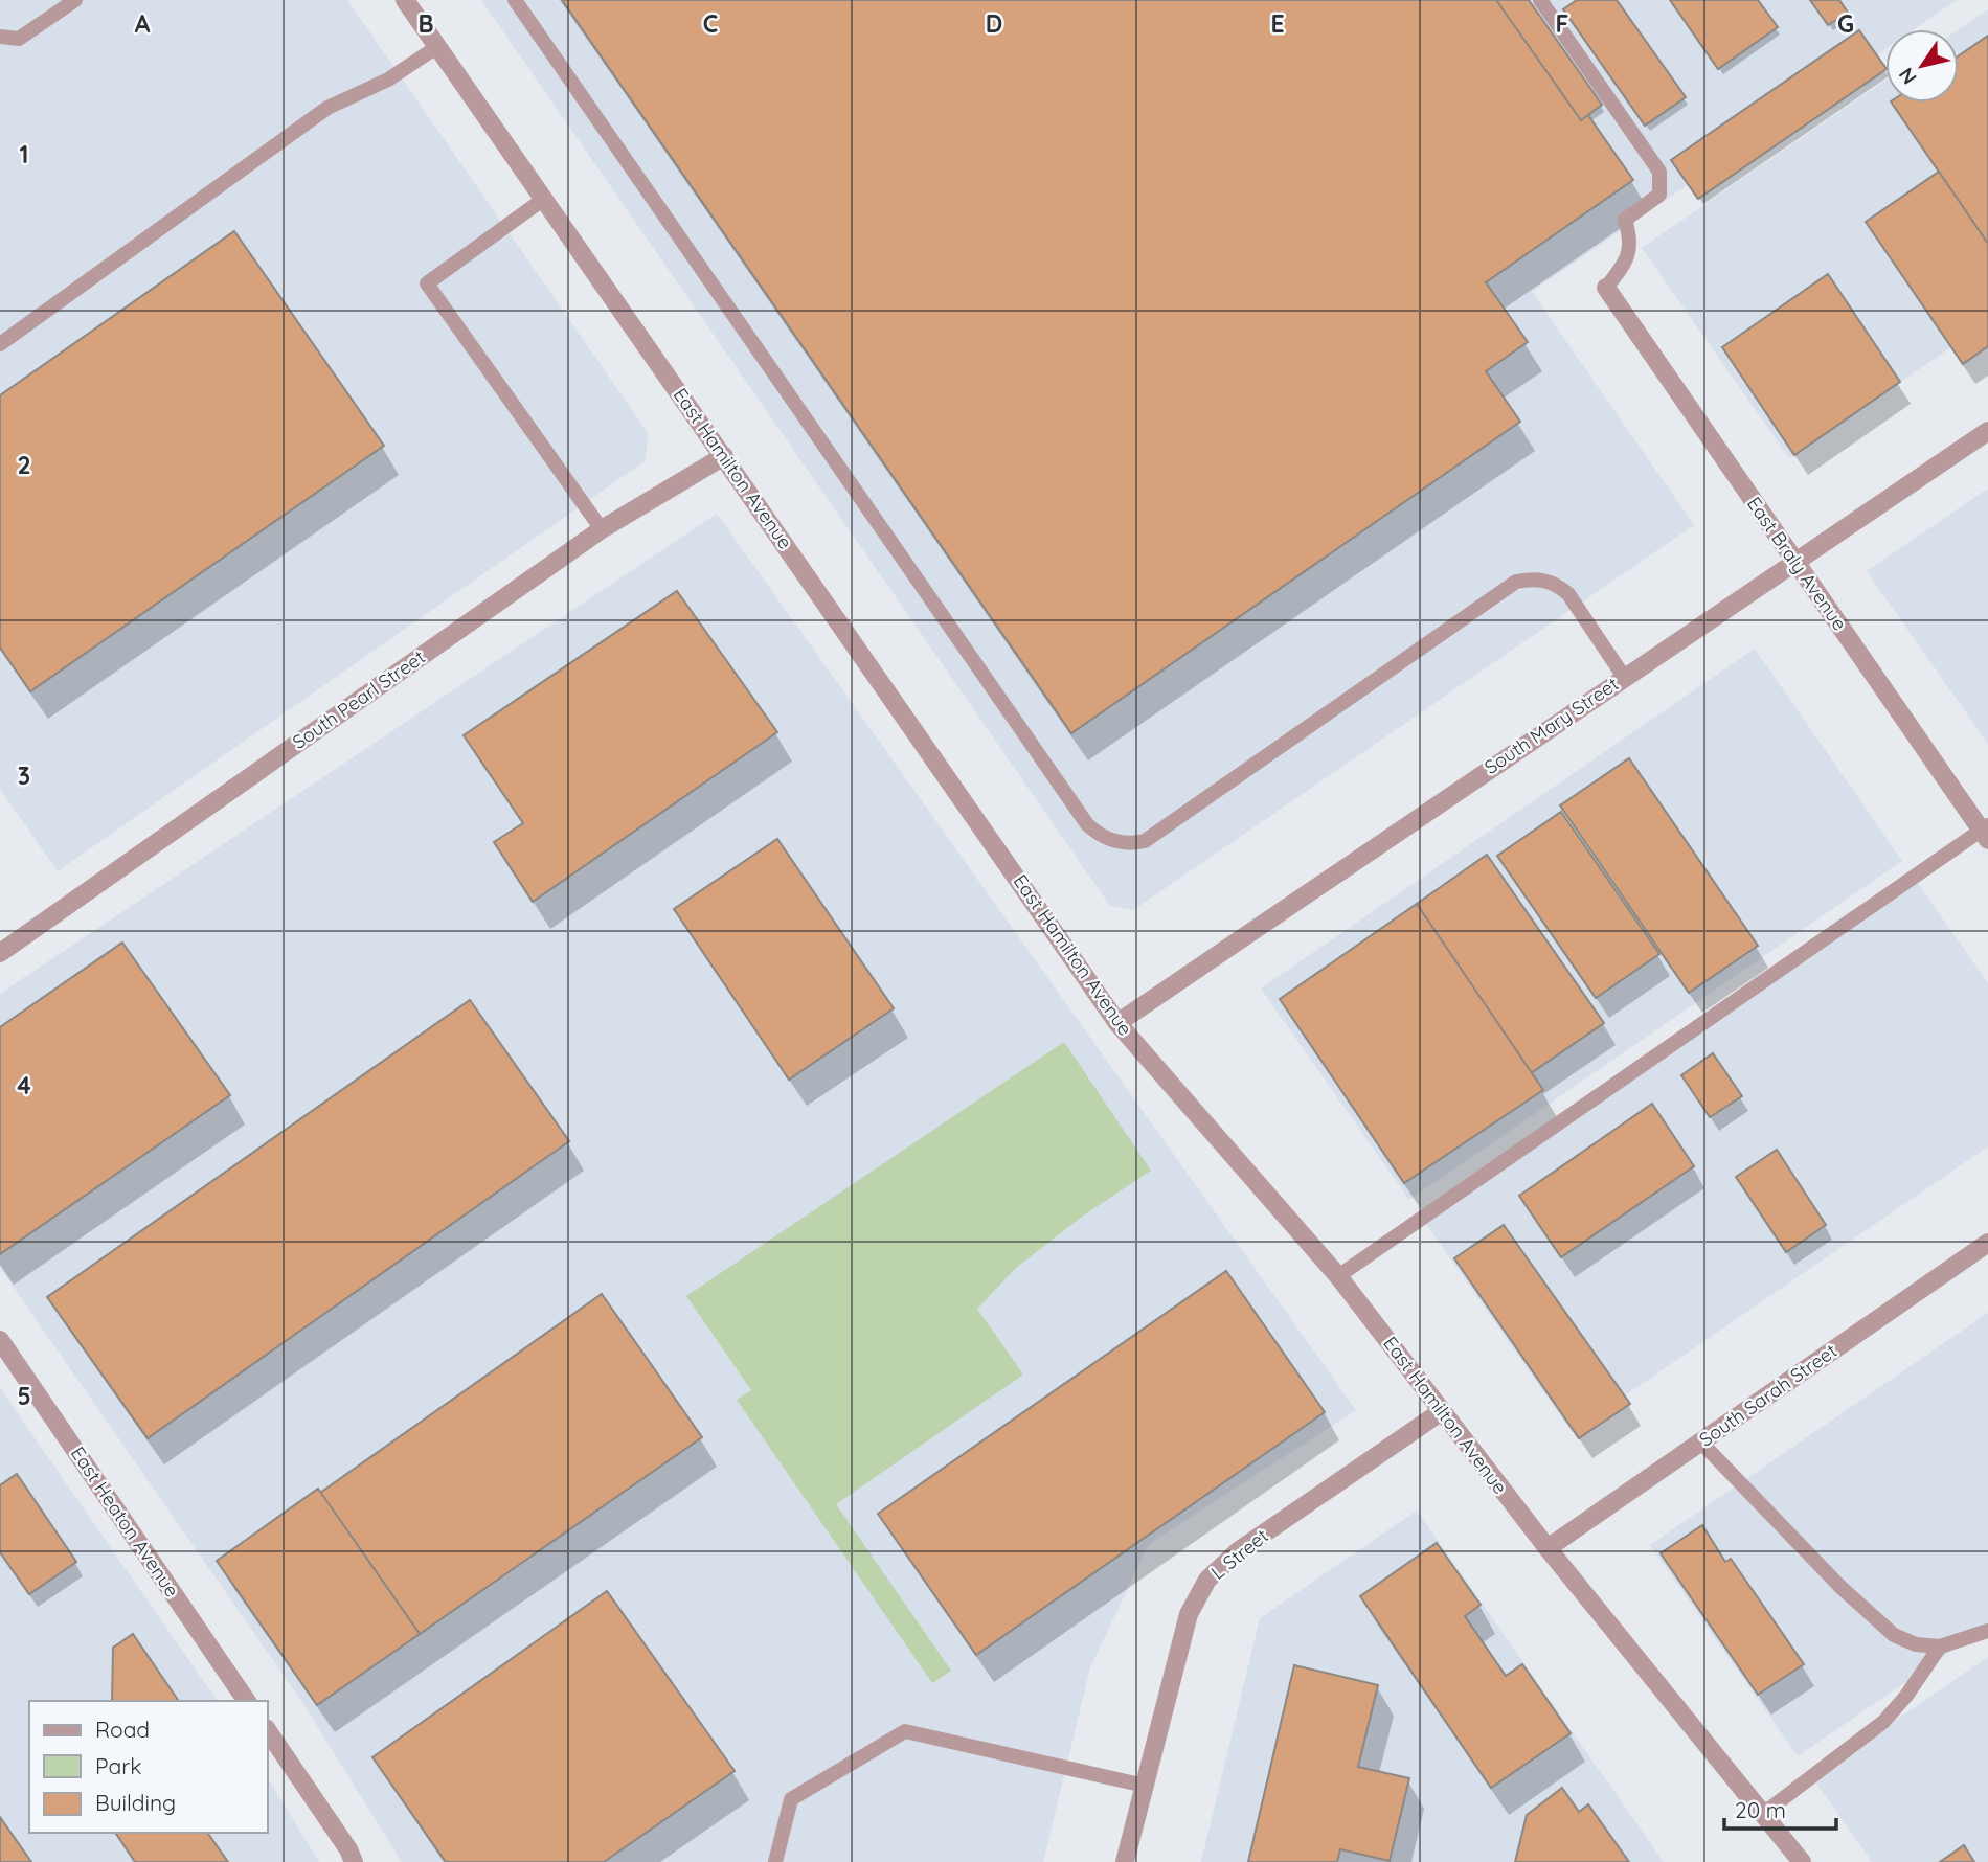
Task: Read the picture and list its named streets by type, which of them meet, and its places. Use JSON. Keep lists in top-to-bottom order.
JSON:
{
  "streets": {
    "street": [
      "East Hamilton Avenue",
      "East Braly Avenue",
      "South Pearl Street",
      "South Mary Street",
      "South Sarah Street",
      "East Heaton Avenue",
      "L Street"
    ]
  },
  "crossings": [
    ["East Hamilton Avenue", "South Pearl Street"],
    ["East Hamilton Avenue", "South Mary Street"],
    ["East Hamilton Avenue", "South Sarah Street"],
    ["East Hamilton Avenue", "L Street"],
    ["East Braly Avenue", "South Mary Street"]
  ],
  "legend": ["Road", "Park", "Building"],
  "scale_bar": "20 m",
  "north": "bottom left",
  "grid": {
    "columns": [
      "A",
      "B",
      "C",
      "D",
      "E",
      "F",
      "G"
    ],
    "rows": [
      "1",
      "2",
      "3",
      "4",
      "5"
    ]
  }
}
